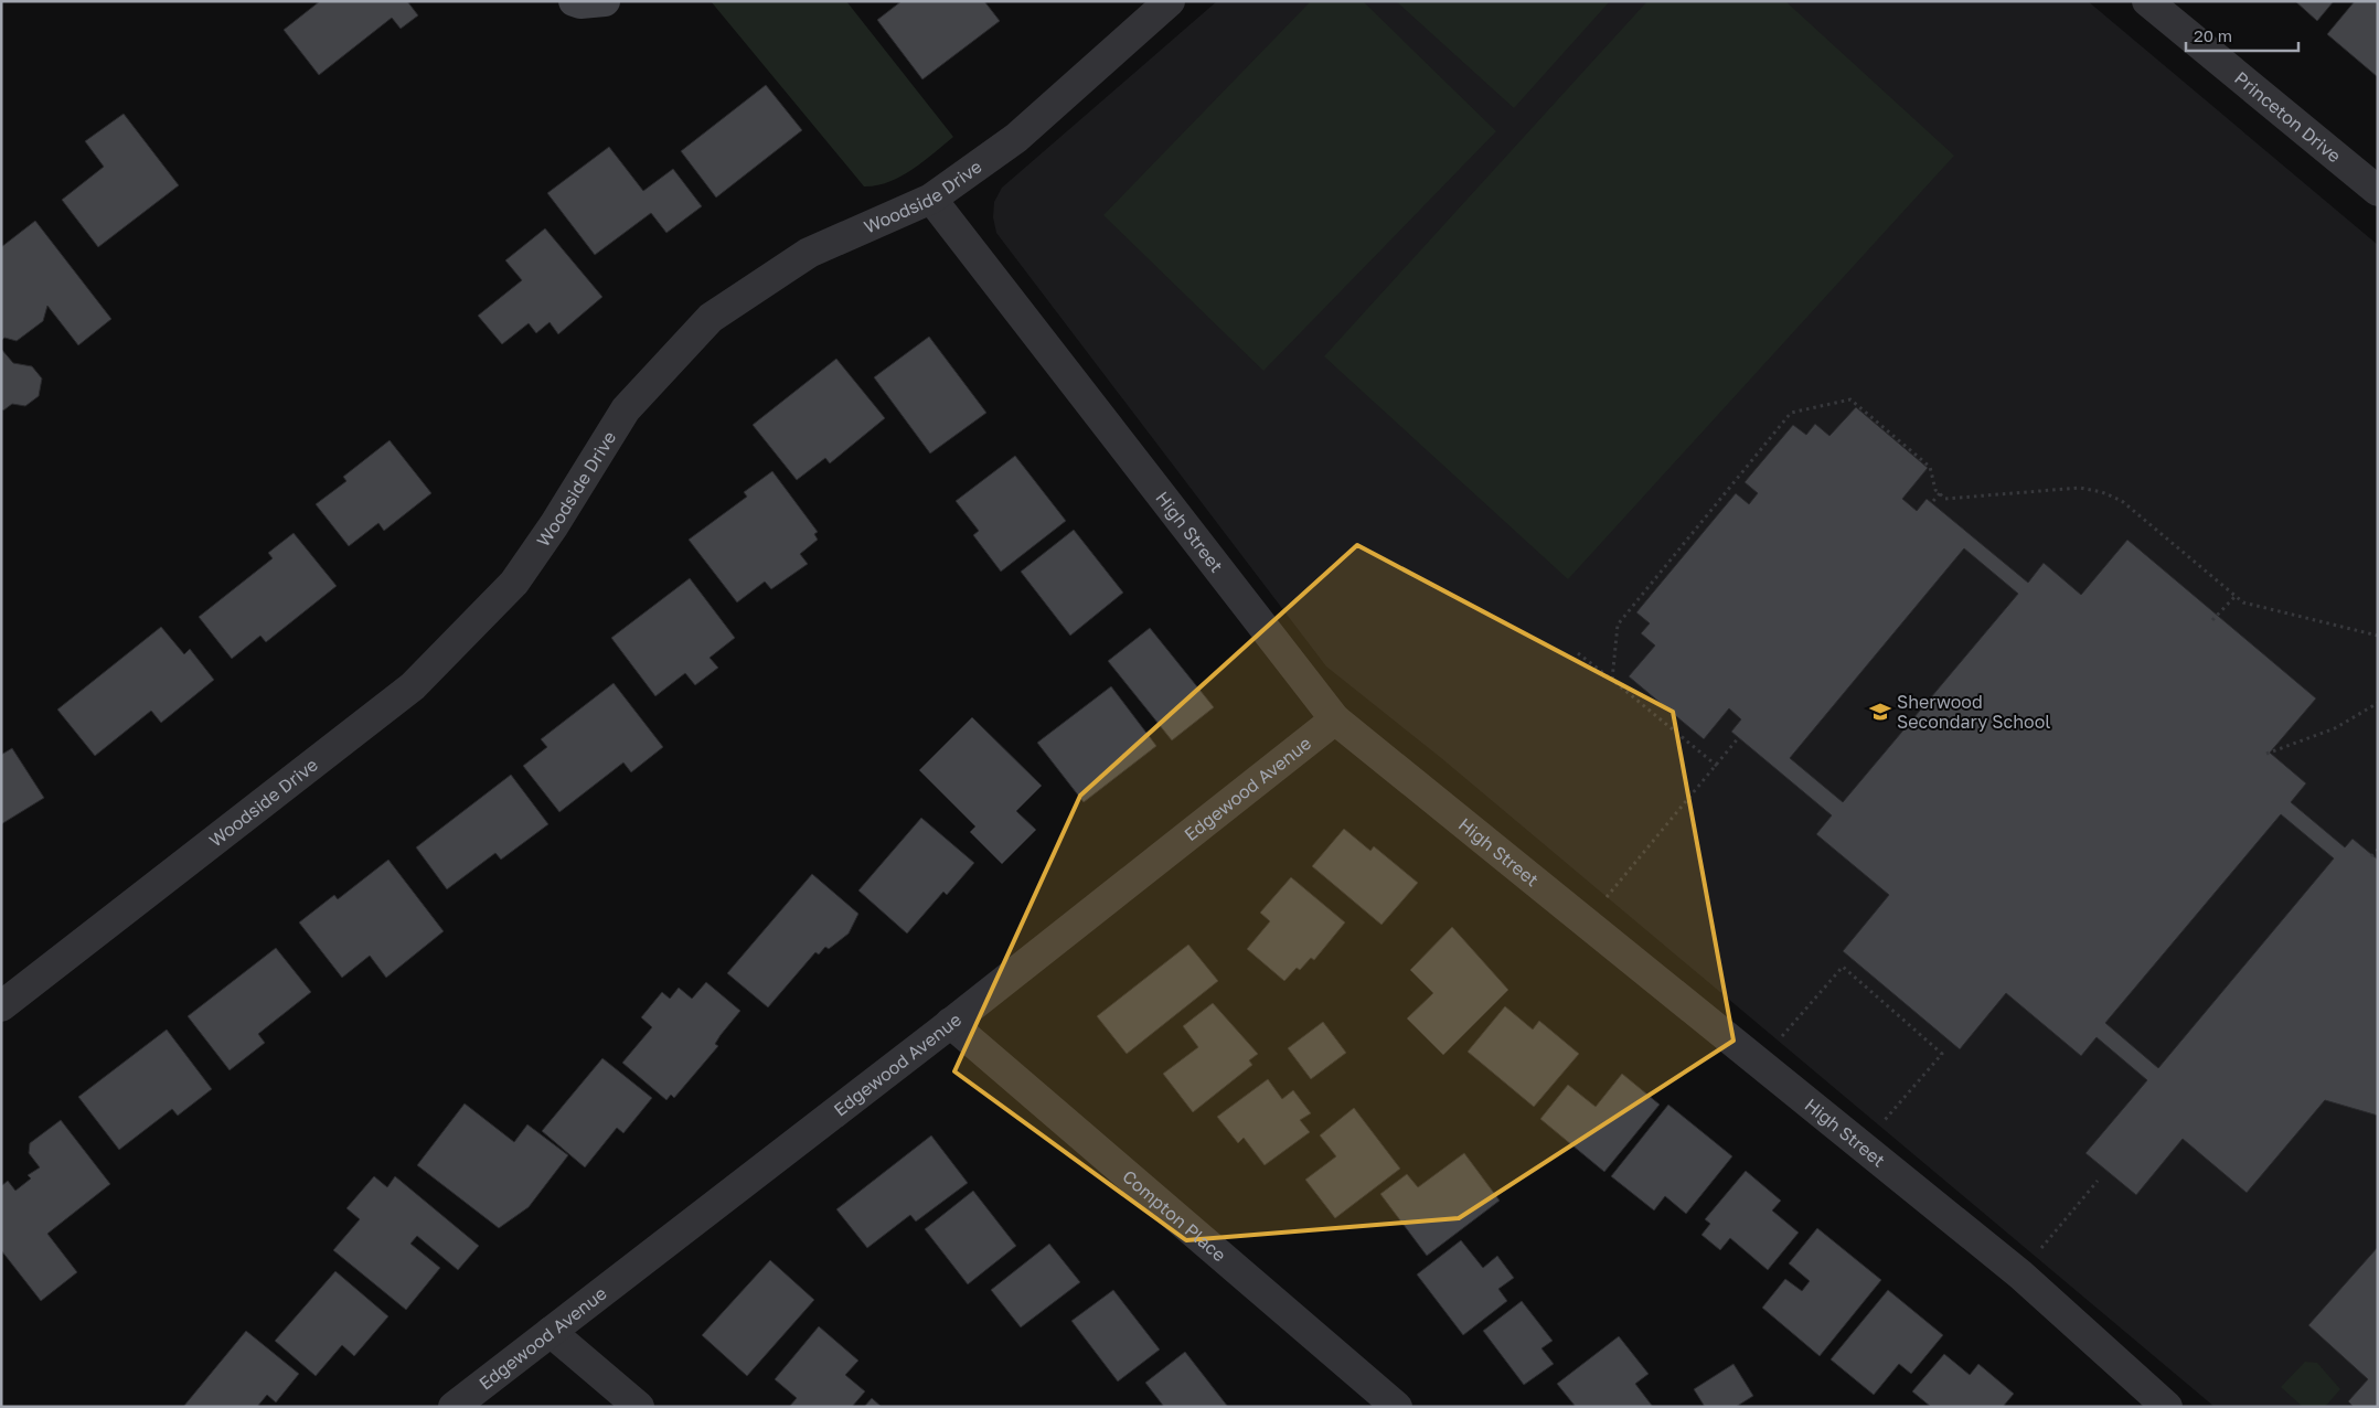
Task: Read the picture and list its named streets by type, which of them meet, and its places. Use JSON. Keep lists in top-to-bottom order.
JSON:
{
  "streets": {
    "street": [
      "Princeton Drive",
      "Woodside Drive",
      "High Street",
      "Edgewood Avenue",
      "Compton Place"
    ]
  },
  "crossings": [
    ["Woodside Drive", "High Street"],
    ["High Street", "Edgewood Avenue"],
    ["Edgewood Avenue", "Compton Place"]
  ],
  "places": {
    "school or university": ["Sherwood Secondary School"]
  },
  "scale_bar": "20 m"
}
